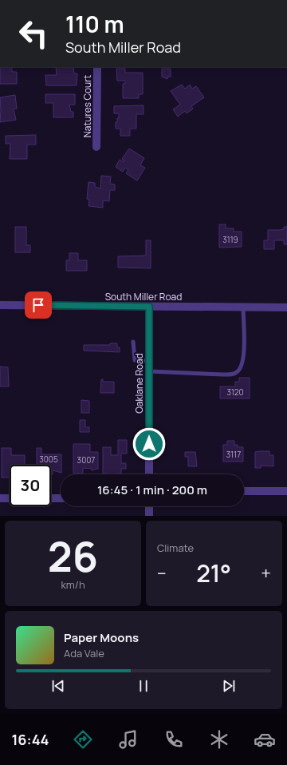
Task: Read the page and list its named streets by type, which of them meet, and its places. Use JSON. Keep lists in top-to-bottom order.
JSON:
{
  "streets": {
    "street": ["Natures Court", "South Miller Road", "Oaklane Road"]
  },
  "crossings": [
    ["South Miller Road", "Oaklane Road"]
  ],
  "house_numbers": [
    "3119",
    "3120",
    "3117",
    "3005",
    "3007"
  ],
  "page": {
    "turn": ["110 m", "South Miller Road"],
    "limit": "30",
    "trip": "16:45 · 1 min · 200 m",
    "tile": [
      ["26", "km/h"],
      "Climate"
    ],
    "heat": ["−", "21°", "+"],
    "song": ["Paper Moons", "Ada Vale"],
    "tabs": "16:44"
  }
}
